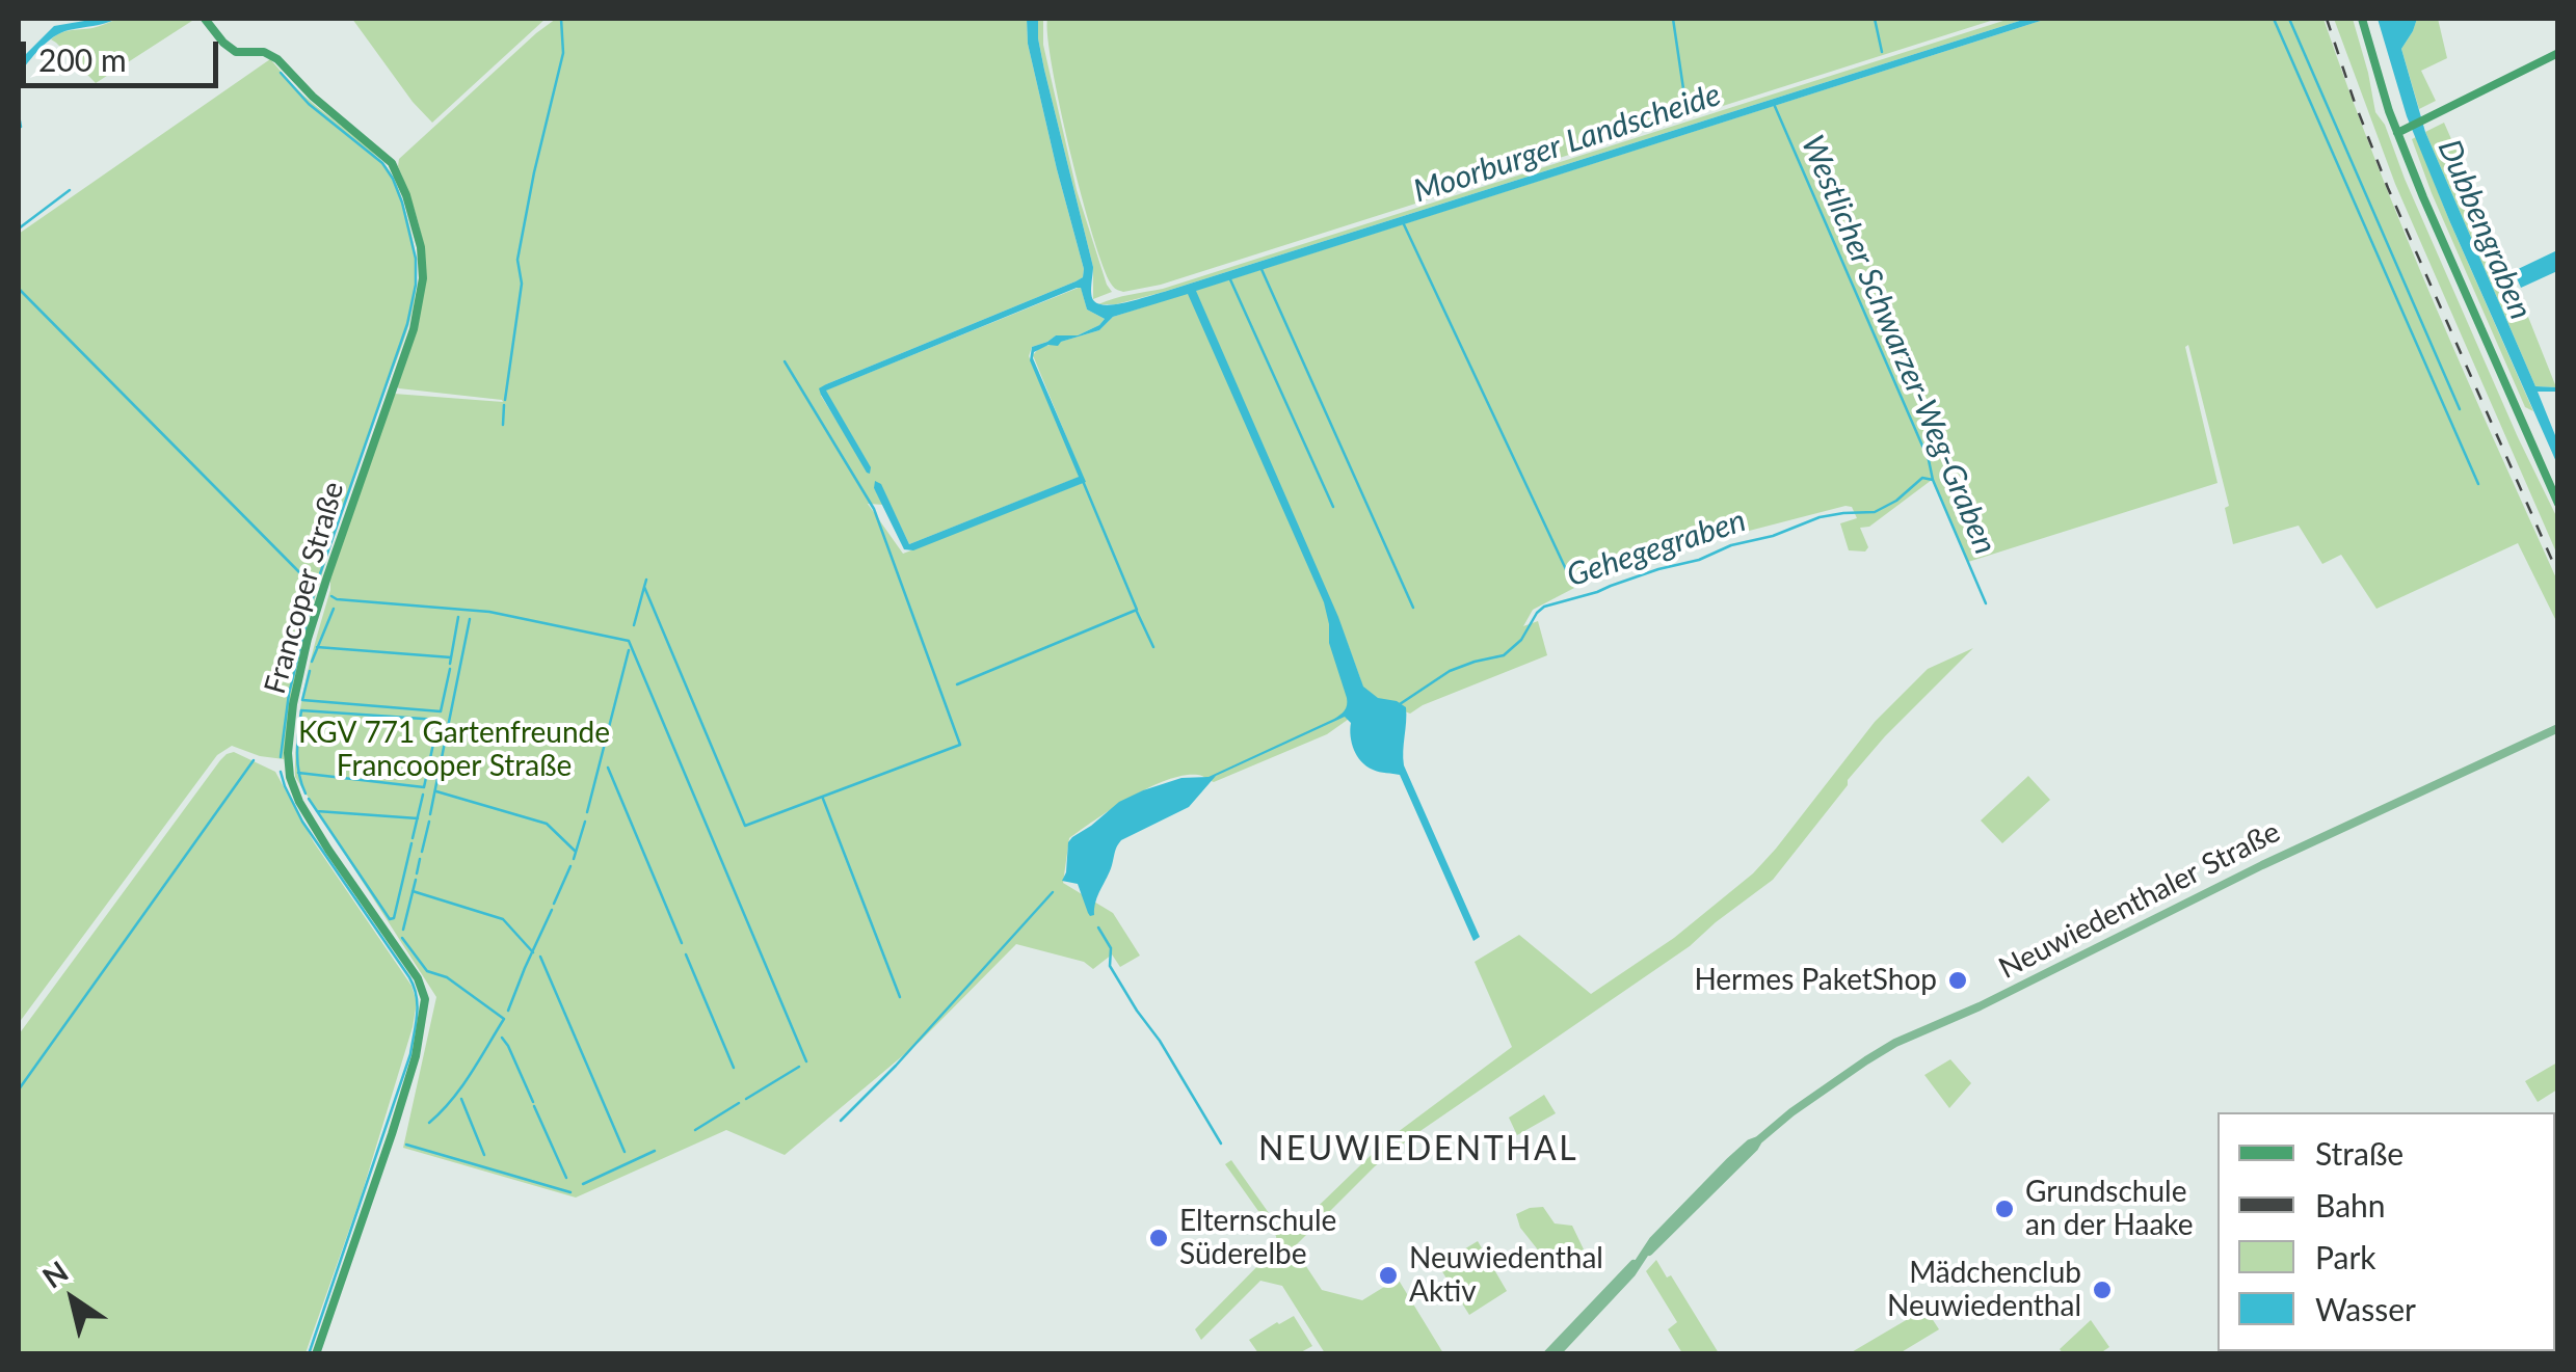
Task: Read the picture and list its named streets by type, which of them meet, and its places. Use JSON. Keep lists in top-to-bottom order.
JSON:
{
  "streets": {
    "main road": ["Francoper Straße"],
    "street": ["Neuwiedenthaler Straße"]
  },
  "districts": ["NEUWIEDENTHAL"],
  "water": [
    "Moorburger Landscheide",
    "Dubbengraben",
    "Westlicher Schwarzer-Weg-Graben",
    "Gehegegraben"
  ],
  "parks": ["KGV 771 Gartenfreunde Francooper Straße"],
  "places": [
    "Hermes PaketShop",
    "Grundschule an der Haake",
    "Elternschule Süderelbe",
    "Neuwiedenthal Aktiv",
    "Mädchenclub Neuwiedenthal"
  ],
  "legend": [
    "Straße",
    "Bahn",
    "Park",
    "Wasser"
  ],
  "scale_bar": "200 m",
  "north": "top left"
}
